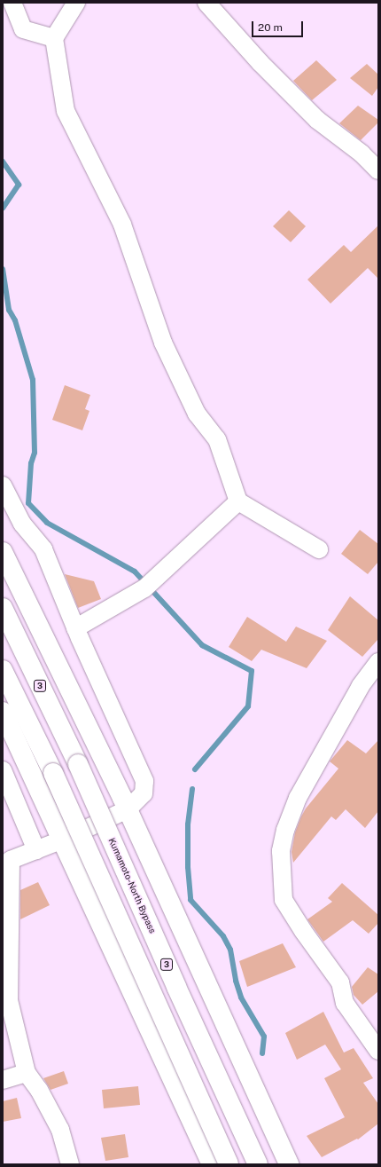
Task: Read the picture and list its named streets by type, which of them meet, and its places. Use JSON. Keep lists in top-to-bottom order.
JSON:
{
  "streets": {
    "highway": ["3", "Kumamoto-North Bypass"]
  },
  "scale_bar": "20 m"
}
